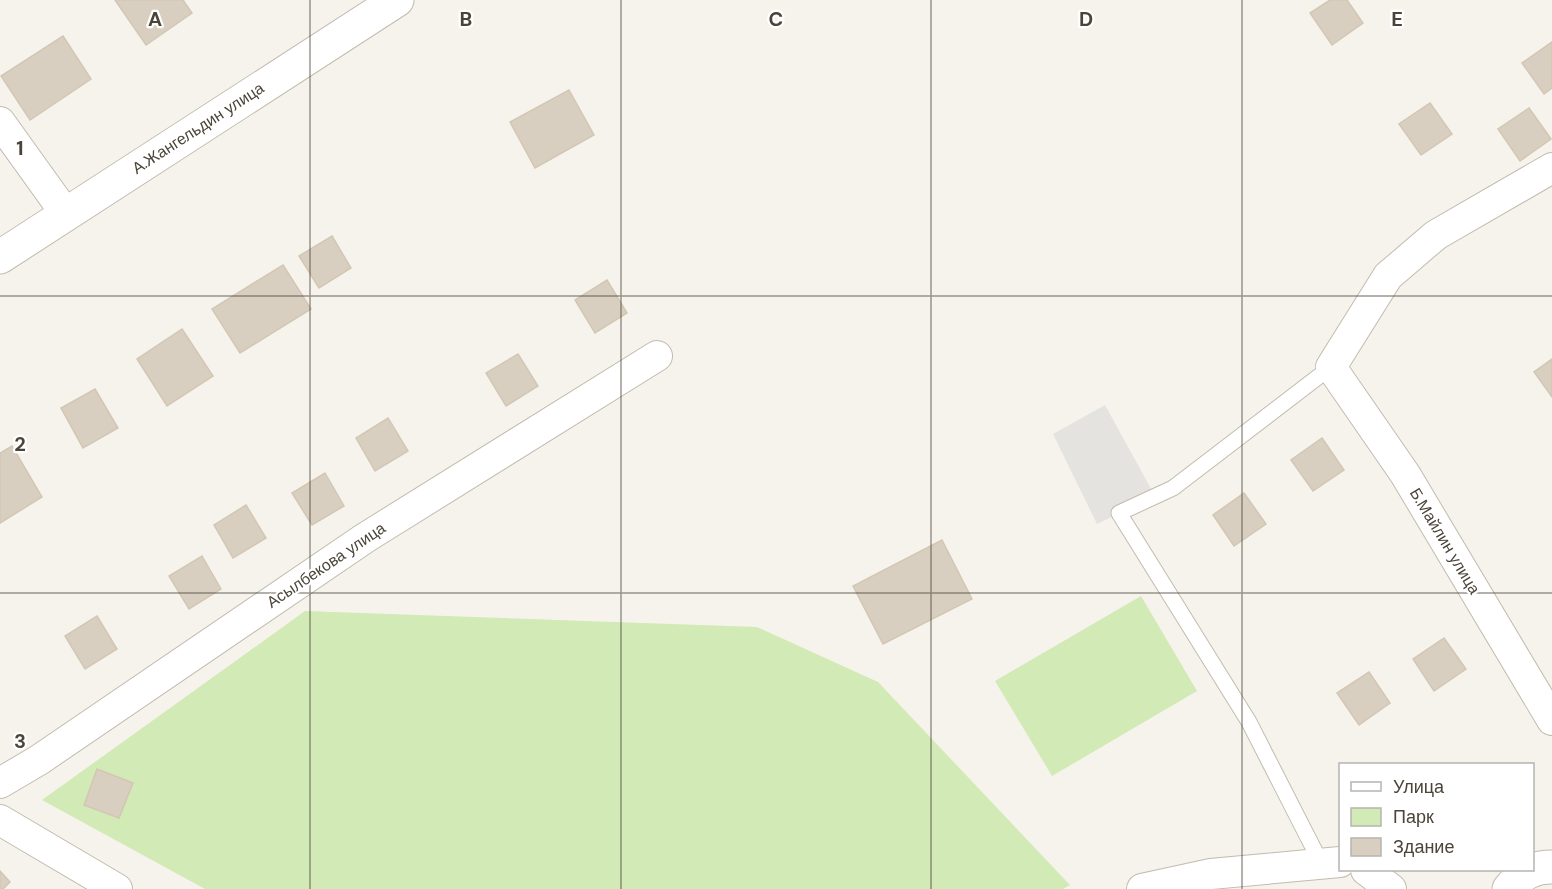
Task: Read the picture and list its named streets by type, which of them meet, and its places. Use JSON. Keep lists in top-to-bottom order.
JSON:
{
  "streets": {
    "street": ["А.Жангельдин улица", "Б.Майлин улица", "Асылбекова улица"]
  },
  "legend": ["Улица", "Парк", "Здание"],
  "grid": {
    "columns": [
      "A",
      "B",
      "C",
      "D",
      "E"
    ],
    "rows": ["1", "2", "3"]
  }
}
